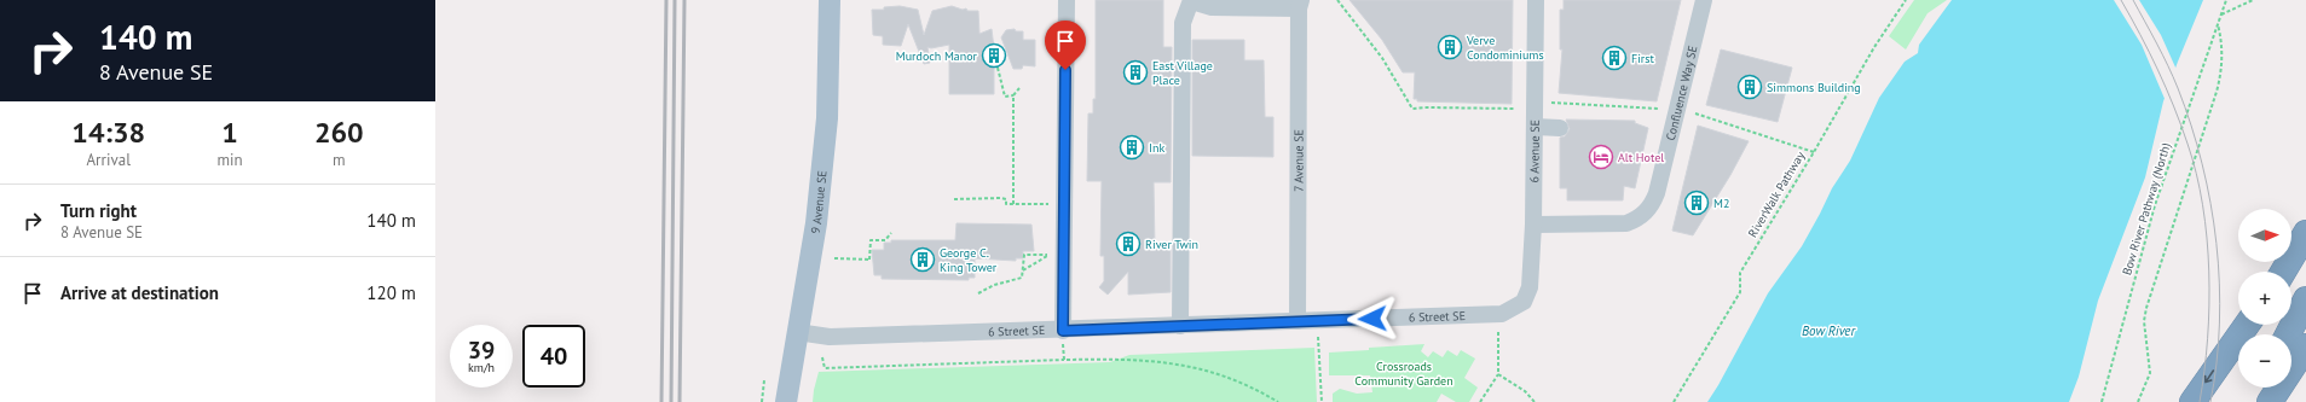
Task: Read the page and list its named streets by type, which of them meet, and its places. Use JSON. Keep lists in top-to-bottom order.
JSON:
{
  "streets": {
    "main road": ["9 Avenue SE"],
    "street": [
      "Confluence Way SE",
      "6 Avenue SE",
      "7 Avenue SE",
      "6 Street SE"
    ],
    "path": ["RiverWalk Pathway", "Bow River Pathway (North)"]
  },
  "crossings": [
    ["Confluence Way SE", "6 Avenue SE"],
    ["6 Avenue SE", "6 Street SE"],
    ["7 Avenue SE", "6 Street SE"],
    ["9 Avenue SE", "6 Street SE"]
  ],
  "water": ["Bow River"],
  "parks": ["Crossroads Community Garden"],
  "places": {
    "building": [
      "Verve Condominiums",
      "Murdoch Manor",
      "First",
      "East Village Place",
      "Simmons Building",
      "Ink",
      "M2",
      "River Twin",
      "George C. King Tower"
    ],
    "hotel": ["Alt Hotel"]
  },
  "north": "right",
  "page": {
    "turn": ["140 m", "8 Avenue SE"],
    "eta": [
      "14:38",
      "Arrival",
      "1",
      "min",
      "260",
      "m"
    ],
    "list": [
      {
        "name": "Turn right",
        "note": "8 Avenue SE",
        "value": "140 m"
      },
      {
        "name": "Arrive at destination",
        "value": "120 m"
      }
    ],
    "map_buttons": ["+", "−"],
    "speed": "39 km/h",
    "limit": "40"
  }
}
